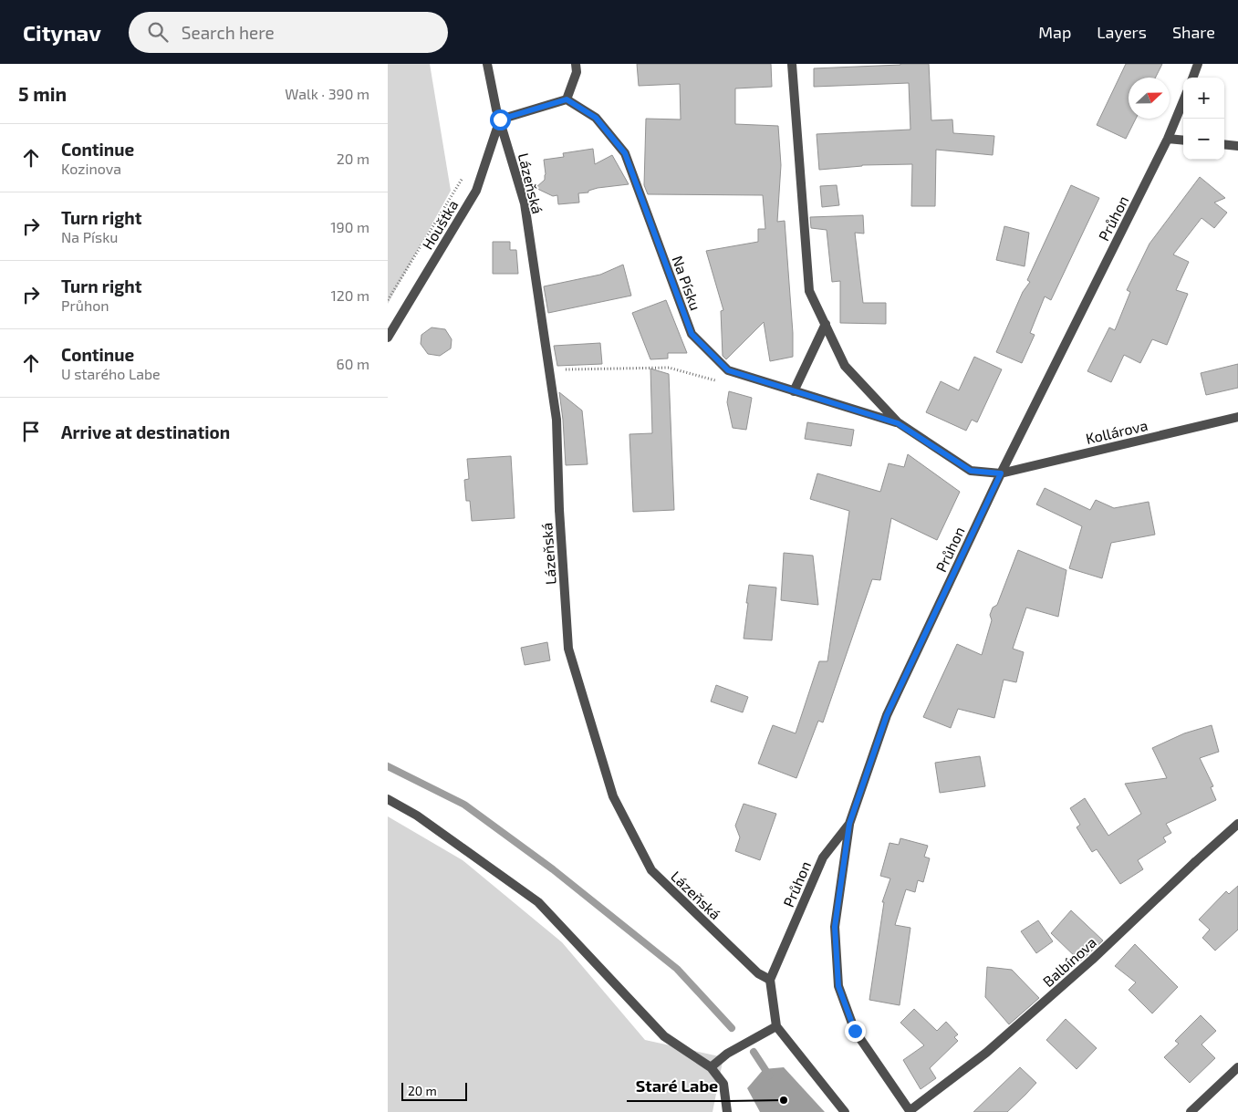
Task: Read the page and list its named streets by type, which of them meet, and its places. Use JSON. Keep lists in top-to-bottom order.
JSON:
{
  "streets": {
    "street": [
      "Lázeňská",
      "Průhon",
      "Houštka",
      "Na Písku",
      "Kollárova",
      "Balbínova"
    ]
  },
  "crossings": [
    ["Lázeňská", "Průhon"],
    ["Lázeňská", "Houštka"],
    ["Průhon", "Na Písku"],
    ["Průhon", "Kollárova"],
    ["Na Písku", "Kollárova"]
  ],
  "places": ["Staré Labe"],
  "scale_bar": "20 m",
  "north": "right",
  "page": {
    "header": "Citynav",
    "search": "Search here",
    "nav": ["Map", "Layers", "Share"],
    "heading": ["5 min", "Walk · 390 m"],
    "map_buttons": ["+", "−"],
    "list": [
      ["Continue", "Kozinova", "20 m"],
      ["Turn right", "Na Písku", "190 m"],
      ["Turn right", "Průhon", "120 m"],
      ["Continue", "U starého Labe", "60 m"],
      "Arrive at destination"
    ],
    "scale": "20 m"
  }
}
